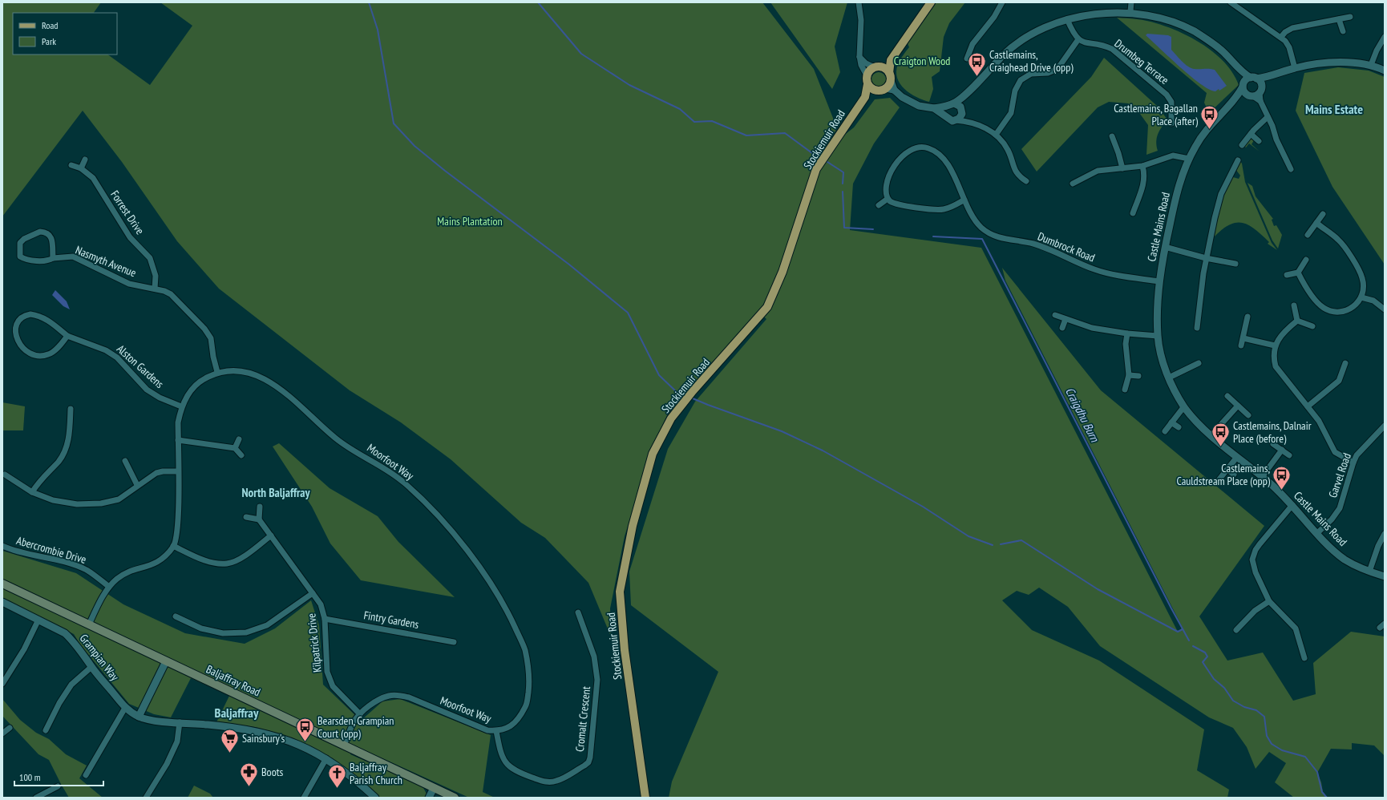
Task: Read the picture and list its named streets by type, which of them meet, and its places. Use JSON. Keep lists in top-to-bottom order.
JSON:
{
  "streets": {
    "main road": ["Stockiemuir Road", "Baljaffray Road"],
    "street": [
      "Drumbeg Terrace",
      "Forrest Drive",
      "Castle Mains Road",
      "Dumbrock Road",
      "Nasmyth Avenue",
      "Alston Gardens",
      "Moorfoot Way",
      "Garvel Road",
      "Abercrombie Drive",
      "Fintry Gardens",
      "Kilpatrick Drive",
      "Grampian Way",
      "Cromalt Crescent"
    ]
  },
  "crossings": [
    ["Forrest Drive", "Nasmyth Avenue"],
    ["Castle Mains Road", "Dumbrock Road"],
    ["Castle Mains Road", "Garvel Road"],
    ["Nasmyth Avenue", "Moorfoot Way"],
    ["Alston Gardens", "Moorfoot Way"],
    ["Moorfoot Way", "Abercrombie Drive"],
    ["Moorfoot Way", "Kilpatrick Drive"],
    ["Moorfoot Way", "Baljaffray Road"],
    ["Moorfoot Way", "Cromalt Crescent"],
    ["Fintry Gardens", "Kilpatrick Drive"]
  ],
  "districts": ["Mains Estate", "North Baljaffray", "Baljaffray"],
  "water": ["Craigdhu Burn"],
  "parks": ["Craigton Wood", "Mains Plantation"],
  "places": {
    "bus stop": [
      "Castlemains, Craighead Drive (opp)",
      "Castlemains, Bagallan Place (after)",
      "Castlemains, Dalnair Place (before)",
      "Castlemains, Cauldstream Place (opp)",
      "Bearsden, Grampian Court (opp)"
    ],
    "supermarket": ["Sainsbury's"],
    "pharmacy": ["Boots"],
    "church": ["Baljaffray Parish Church"]
  },
  "legend": ["Road", "Park"],
  "scale_bar": "100 m"
}
